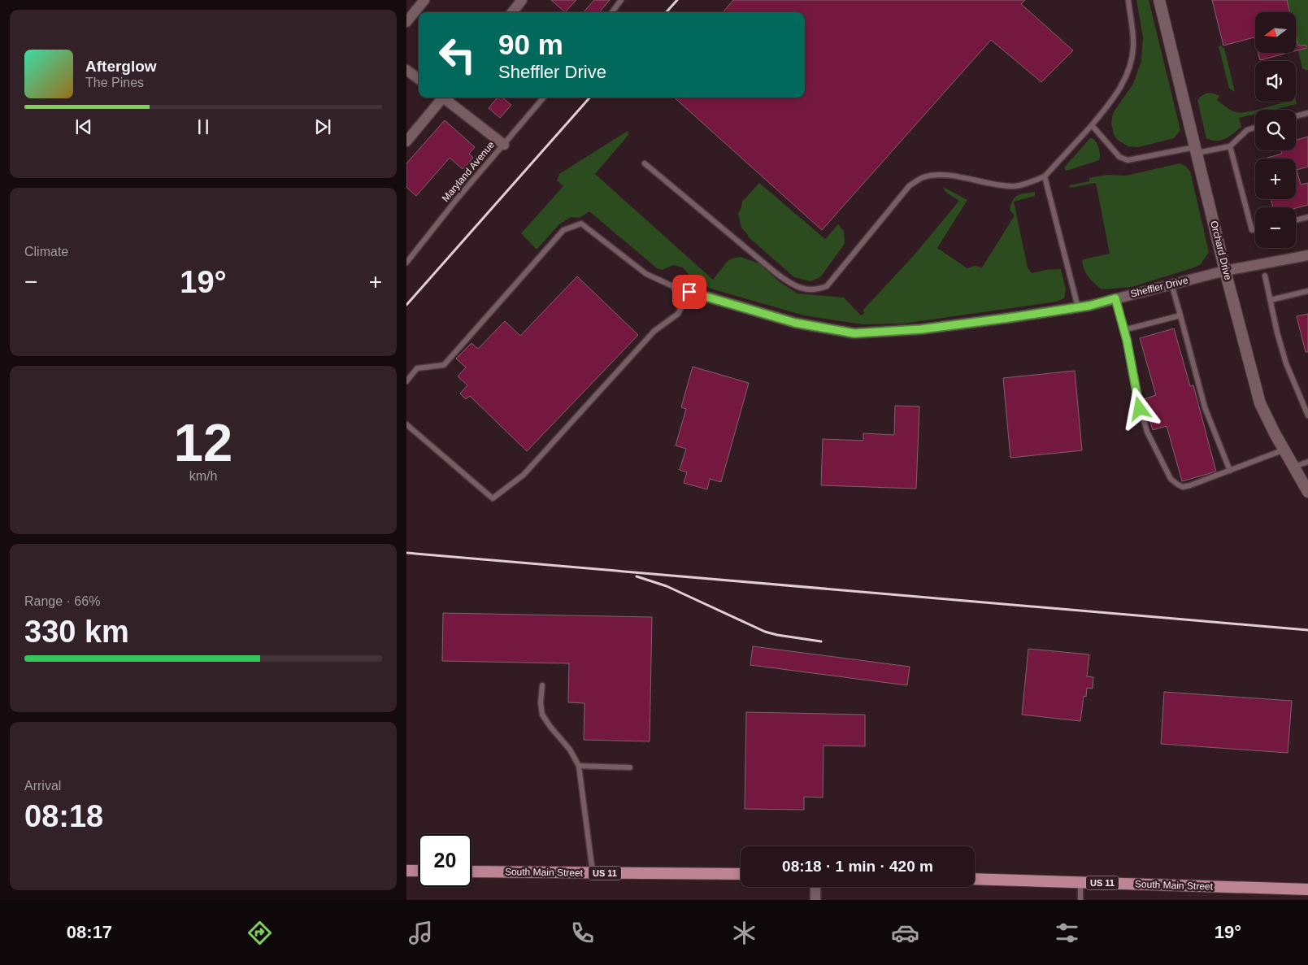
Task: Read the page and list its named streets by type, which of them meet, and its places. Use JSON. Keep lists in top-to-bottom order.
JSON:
{
  "streets": {
    "main road": ["South Main Street", "US 11"],
    "street": ["Orchard Drive", "Sheffler Drive"],
    "lane": ["Maryland Avenue"]
  },
  "crossings": [
    ["Orchard Drive", "Sheffler Drive"]
  ],
  "north": "left",
  "page": {
    "map_buttons": ["+", "−"],
    "turn": ["90 m", "Sheffler Drive"],
    "song": ["Afterglow", "The Pines"],
    "tile": [
      "Climate",
      ["12", "km/h"],
      ["Range · 66%", "330 km"],
      ["Arrival", "08:18"]
    ],
    "heat": ["−", "19°", "+"],
    "limit": "20",
    "trip": "08:18 · 1 min · 420 m",
    "tabs": ["08:17", "19°"]
  }
}
